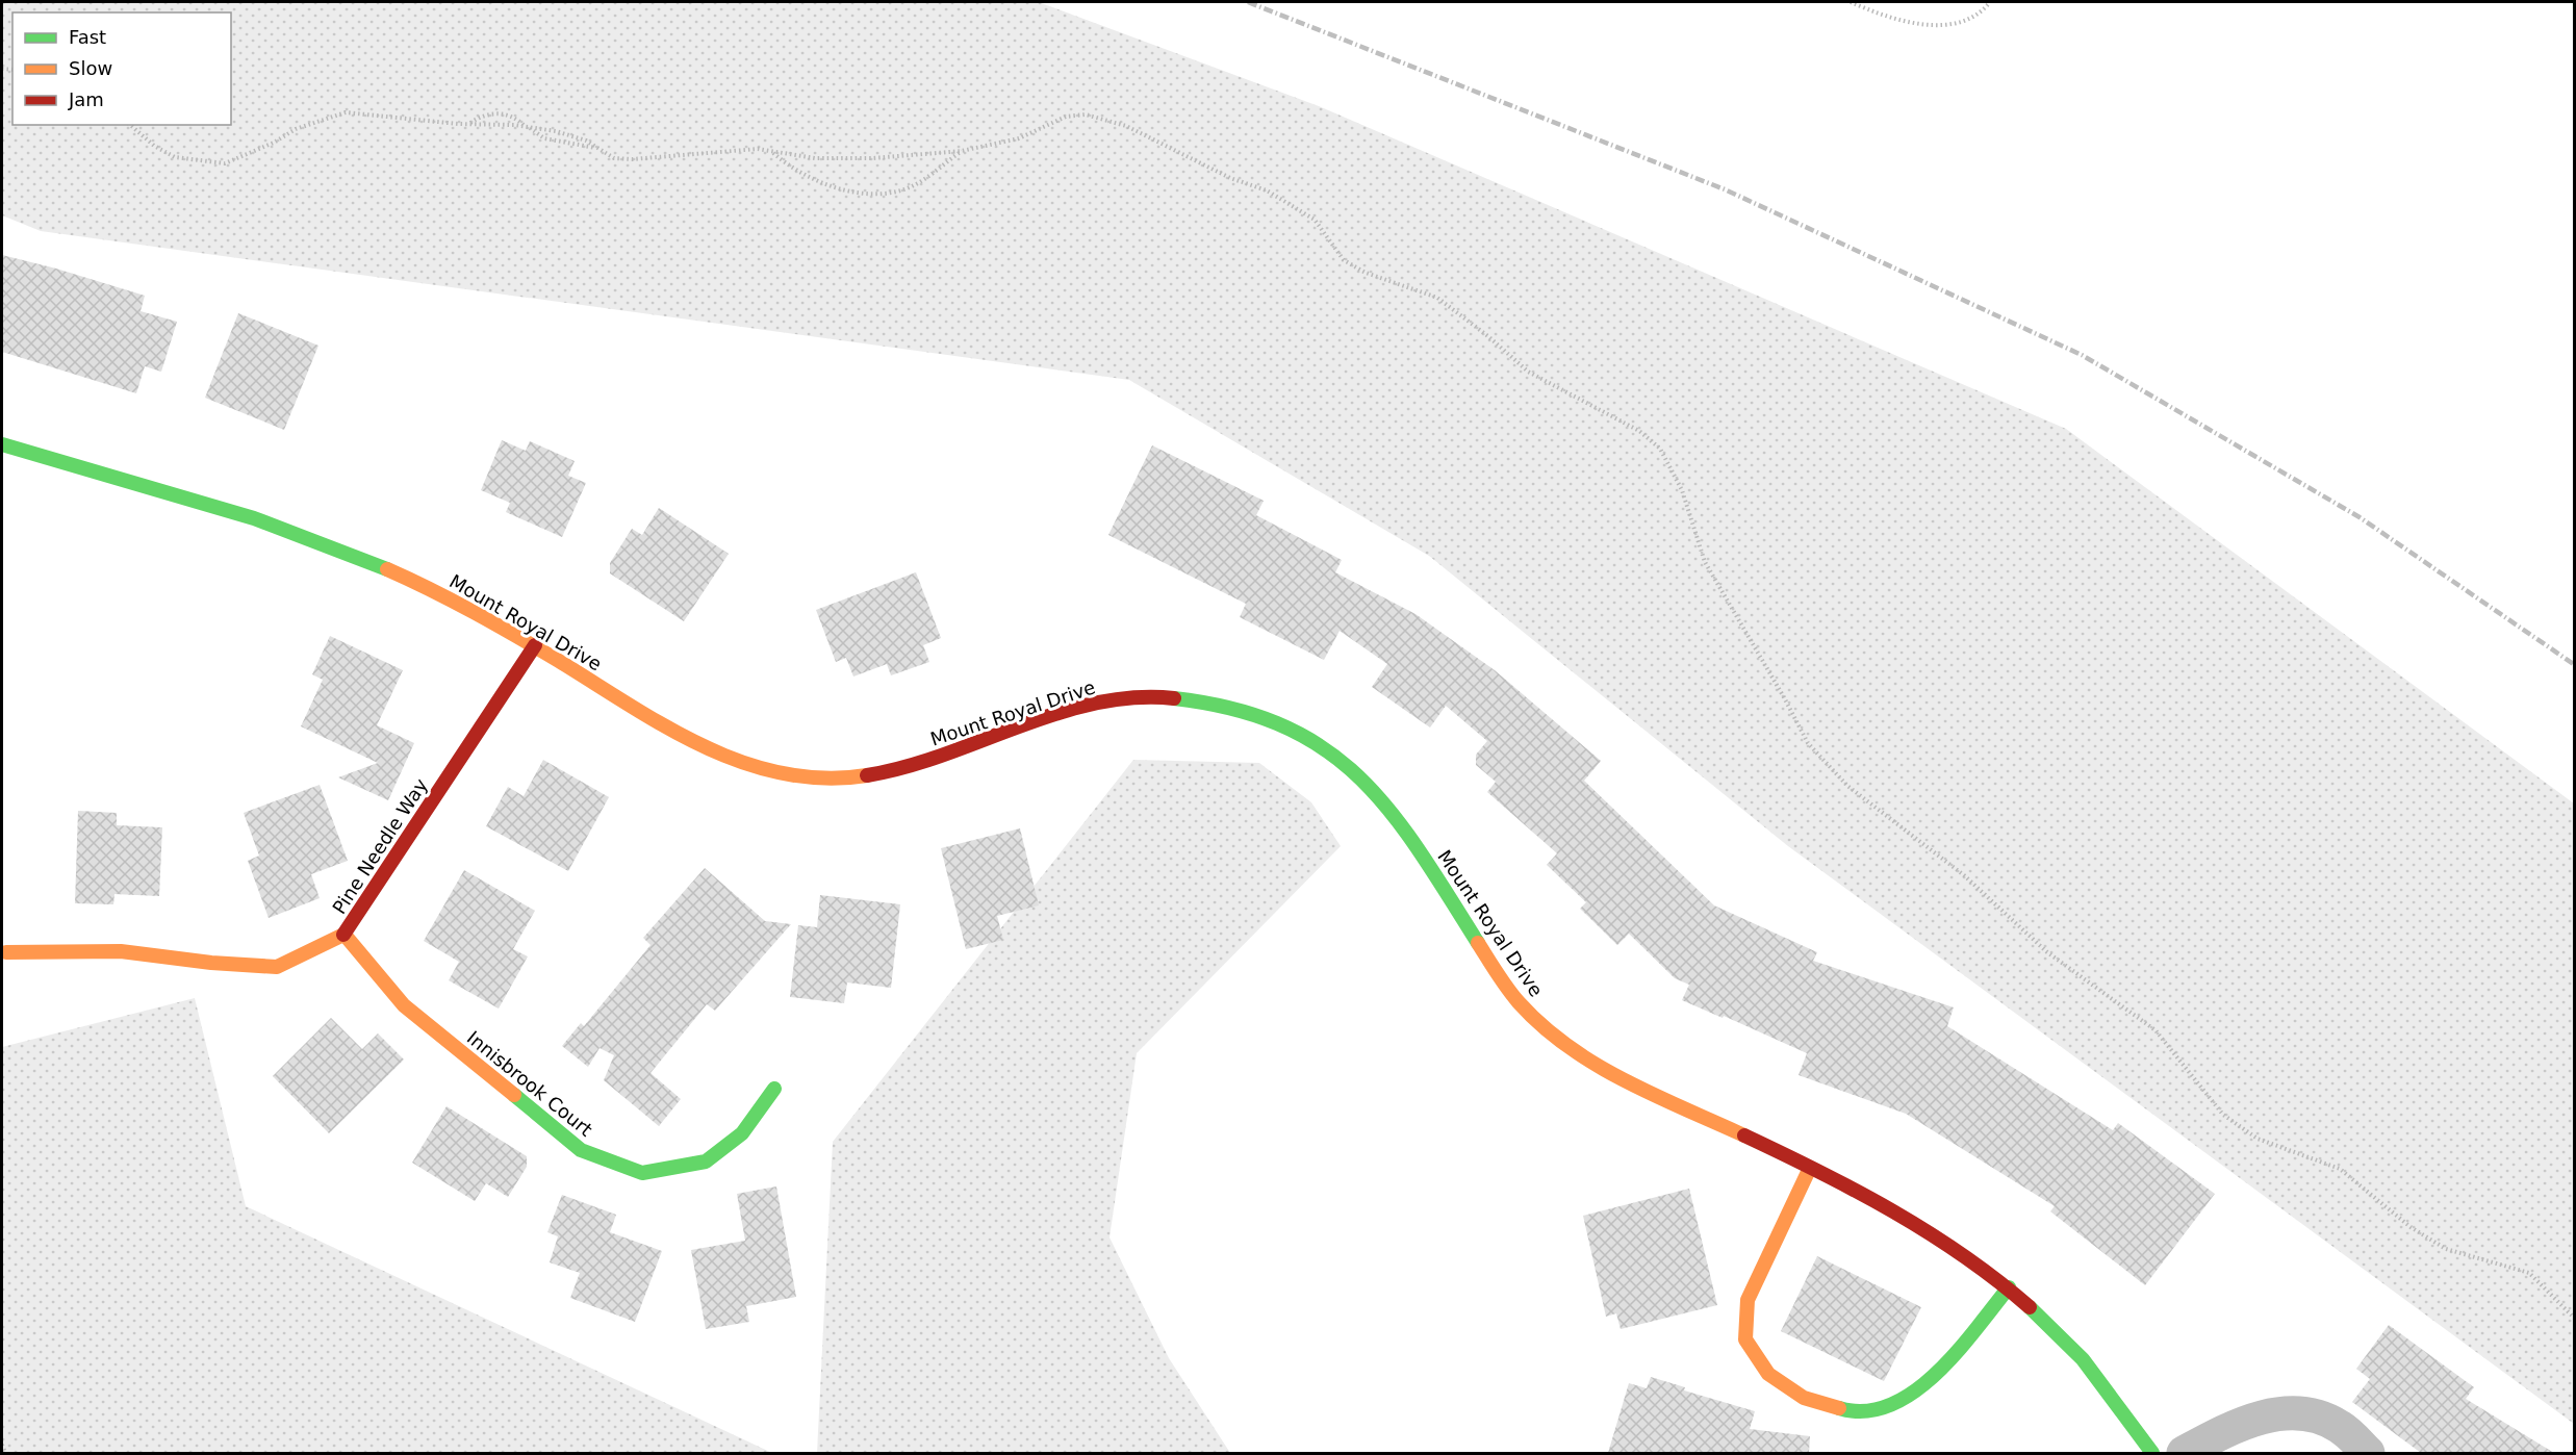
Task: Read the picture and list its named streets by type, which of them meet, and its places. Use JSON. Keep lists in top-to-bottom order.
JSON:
{
  "streets": {
    "street": ["Mount Royal Drive", "Pine Needle Way", "Innisbrook Court"]
  },
  "crossings": [
    ["Mount Royal Drive", "Pine Needle Way"],
    ["Pine Needle Way", "Innisbrook Court"]
  ],
  "legend": ["Fast", "Slow", "Jam"]
}
